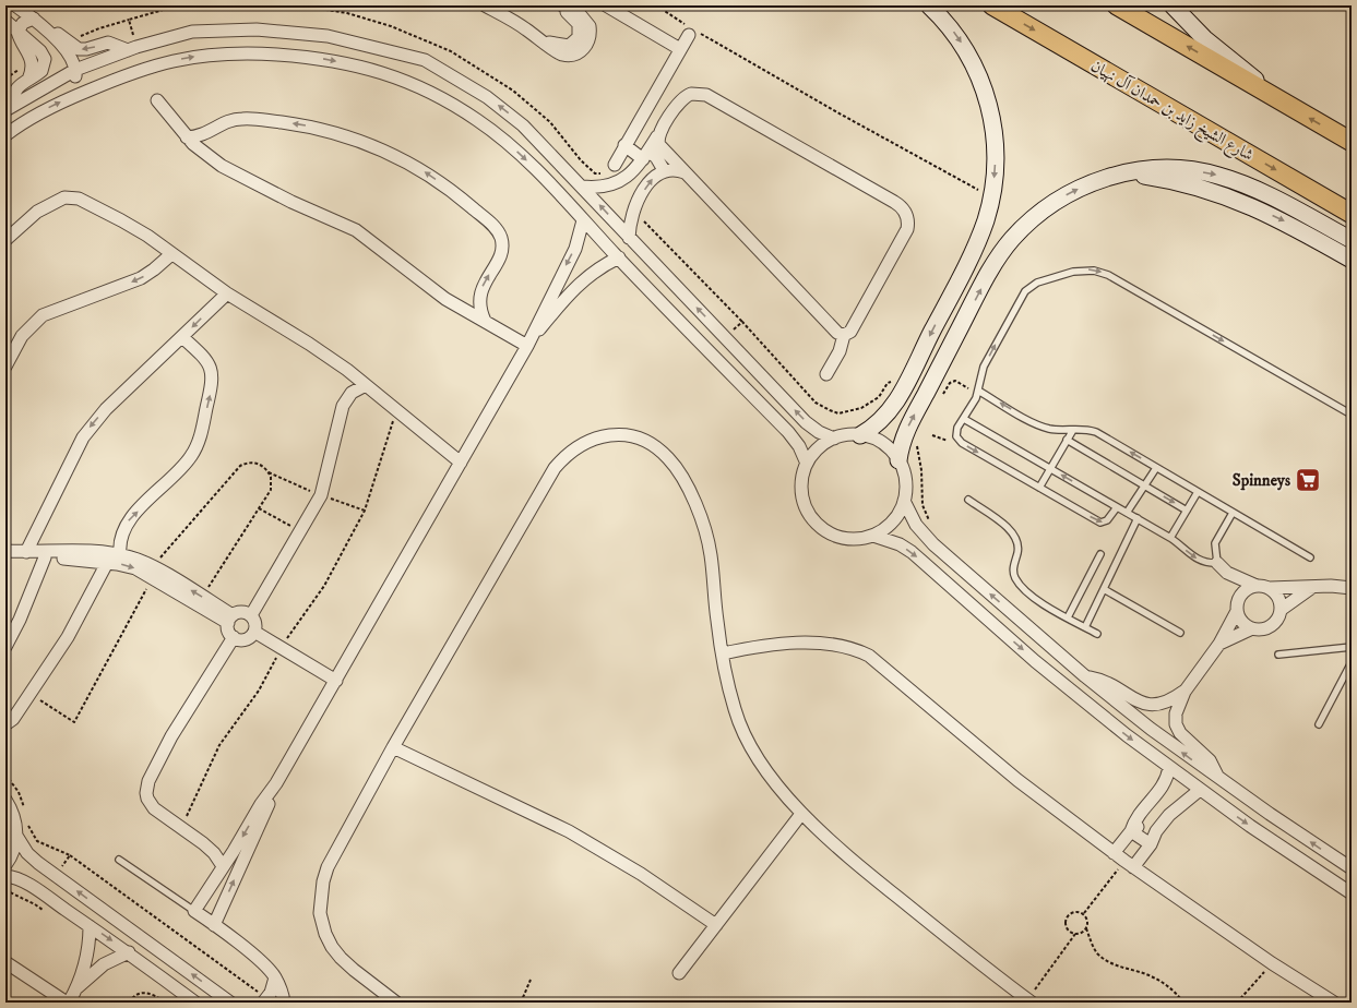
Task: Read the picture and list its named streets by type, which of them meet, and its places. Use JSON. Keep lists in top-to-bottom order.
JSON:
{
  "streets": {
    "main road": ["شارع الشيخ زايد بن حمدان آل نهيان"]
  },
  "places": {
    "supermarket": ["Spinneys"]
  }
}
